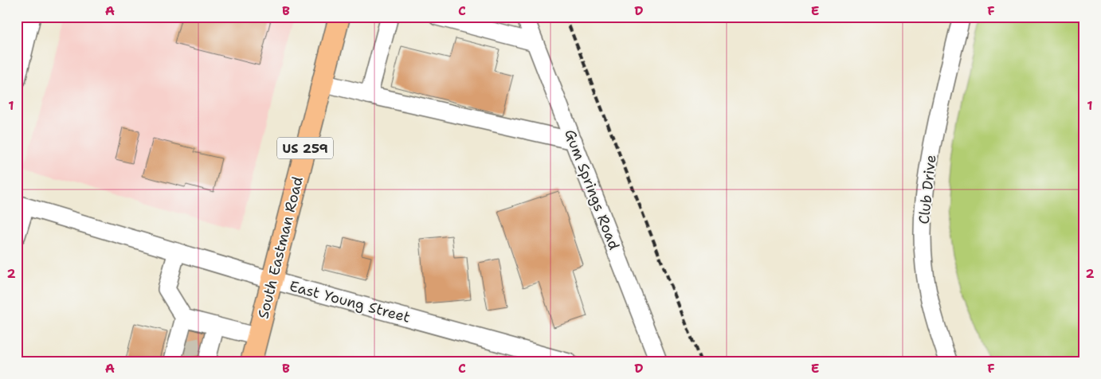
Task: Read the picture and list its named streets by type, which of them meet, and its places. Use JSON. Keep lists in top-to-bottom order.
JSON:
{
  "streets": {
    "main road": ["US 259", "South Eastman Road"],
    "street": ["Gum Springs Road", "Club Drive", "East Young Street"]
  },
  "crossings": [
    ["South Eastman Road", "East Young Street"]
  ],
  "grid": {
    "columns": [
      "A",
      "B",
      "C",
      "D",
      "E",
      "F"
    ],
    "rows": ["1", "2"]
  }
}
